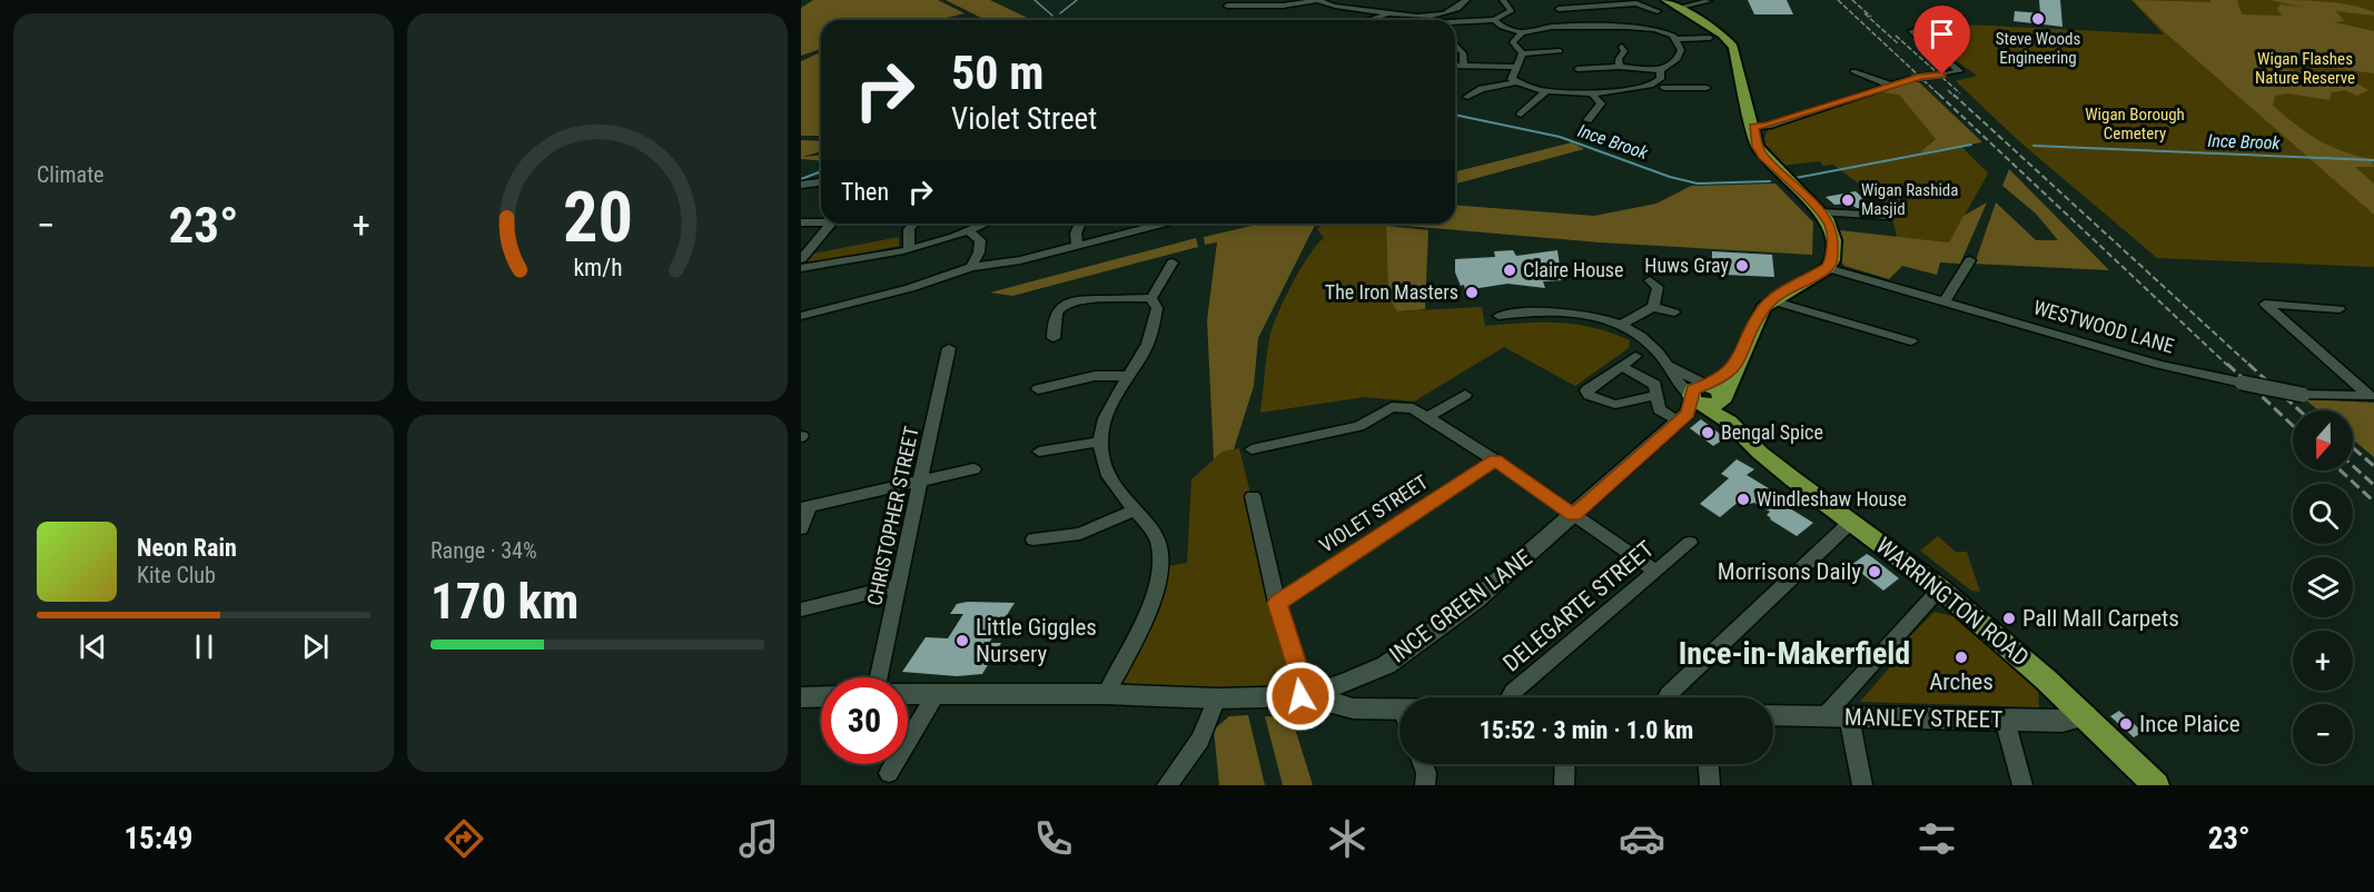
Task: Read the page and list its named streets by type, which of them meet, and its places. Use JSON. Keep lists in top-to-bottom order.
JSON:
{
  "streets": {
    "main road": ["WARRINGTON ROAD"],
    "street": [
      "WESTWOOD LANE",
      "VIOLET STREET",
      "CHRISTOPHER STREET",
      "INCE GREEN LANE",
      "DELEGARTE STREET",
      "MANLEY STREET"
    ]
  },
  "crossings": [
    ["WARRINGTON ROAD", "INCE GREEN LANE"],
    ["WARRINGTON ROAD", "MANLEY STREET"]
  ],
  "districts": ["Ince-in-Makerfield"],
  "water": ["Ince Brook"],
  "parks": ["Wigan Flashes Nature Reserve", "Wigan Borough Cemetery"],
  "places": [
    "Steve Woods Engineering",
    "Wigan Rashida Masjid",
    "Huws Gray",
    "Claire House",
    "The Iron Masters",
    "Bengal Spice",
    "Windleshaw House",
    "Morrisons Daily",
    "Pall Mall Carpets",
    "Little Giggles Nursery",
    "Arches",
    "Ince Plaice"
  ],
  "north": "bottom",
  "page": {
    "tile": [
      "Climate",
      ["Range · 34%", "170 km"]
    ],
    "turn": ["50 m", "Violet Street"],
    "then": "Then",
    "heat": ["−", "23°", "+"],
    "map_buttons": ["+", "−"],
    "song": ["Neon Rain", "Kite Club"],
    "limit": "30",
    "trip": "15:52 · 3 min · 1.0 km",
    "tabs": ["15:49", "23°"],
    "gauge": ["20", "km/h"]
  }
}
